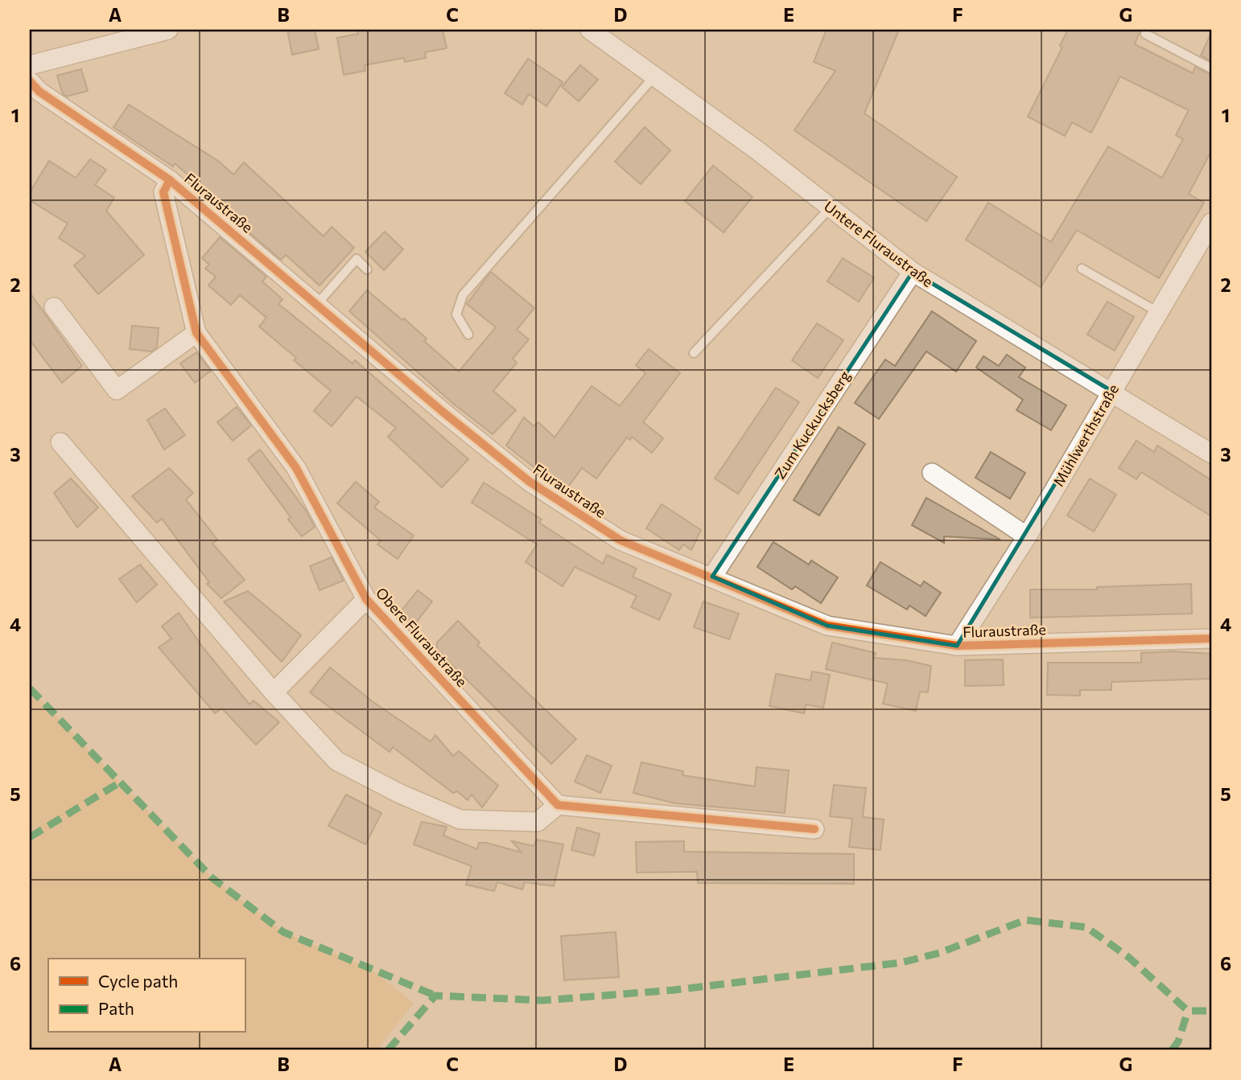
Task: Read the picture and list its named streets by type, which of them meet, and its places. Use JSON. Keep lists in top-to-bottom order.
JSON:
{
  "streets": {
    "street": [
      "Fluraustraße",
      "Untere Fluraustraße",
      "Zum Kuckucksberg",
      "Mühlwerthstraße",
      "Obere Fluraustraße"
    ]
  },
  "crossings": [
    ["Fluraustraße", "Zum Kuckucksberg"],
    ["Fluraustraße", "Mühlwerthstraße"],
    ["Fluraustraße", "Obere Fluraustraße"],
    ["Untere Fluraustraße", "Zum Kuckucksberg"],
    ["Untere Fluraustraße", "Mühlwerthstraße"]
  ],
  "legend": ["Cycle path", "Path"],
  "grid": {
    "columns": [
      "A",
      "B",
      "C",
      "D",
      "E",
      "F",
      "G"
    ],
    "rows": [
      "1",
      "2",
      "3",
      "4",
      "5",
      "6"
    ]
  }
}
